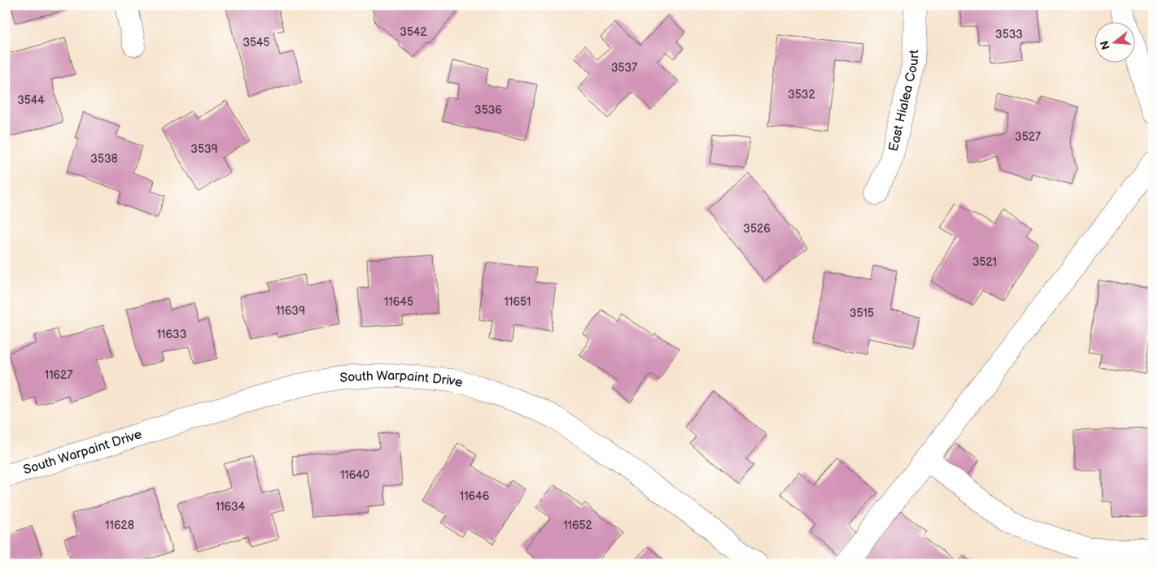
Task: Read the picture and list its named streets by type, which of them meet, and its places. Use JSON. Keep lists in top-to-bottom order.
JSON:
{
  "streets": {
    "street": ["East Hialea Court", "South Warpaint Drive"]
  },
  "house_numbers": [
    "3542",
    "3533",
    "3545",
    "3537",
    "3532",
    "3544",
    "3536",
    "3527",
    "3539",
    "3538",
    "3526",
    "3521",
    "11645",
    "11651",
    "11639",
    "3515",
    "11633",
    "11627",
    "11640",
    "11646",
    "11634",
    "11628",
    "11652"
  ],
  "north": "left"
}
